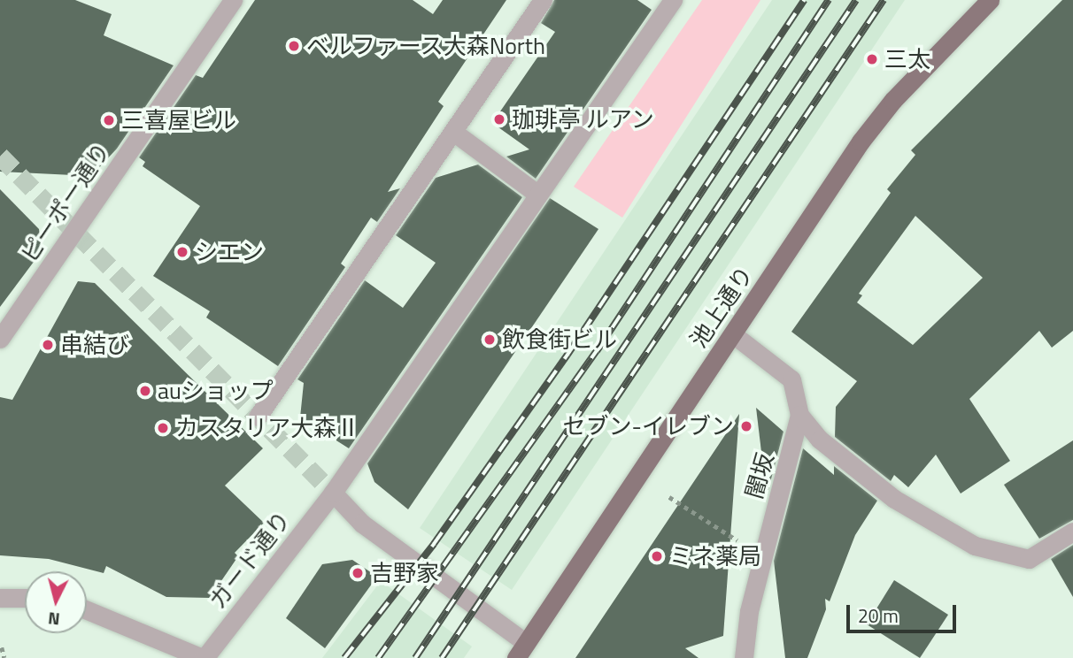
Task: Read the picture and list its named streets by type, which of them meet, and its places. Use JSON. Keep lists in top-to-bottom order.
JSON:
{
  "streets": {
    "main road": ["池上通り"],
    "street": ["ピーポー通り", "闇坂", "ガード通り"]
  },
  "crossings": [
    ["池上通り", "闇坂"]
  ],
  "places": [
    "ベルファース大森North",
    "三太",
    "珈琲亭 ルアン",
    "三喜屋ビル",
    "シエン",
    "飲食街ビル",
    "串結び",
    "auショップ",
    "セブン-イレブン",
    "カスタリア大森Ⅱ",
    "ミネ薬局",
    "吉野家"
  ],
  "scale_bar": "20 m",
  "north": "bottom"
}
